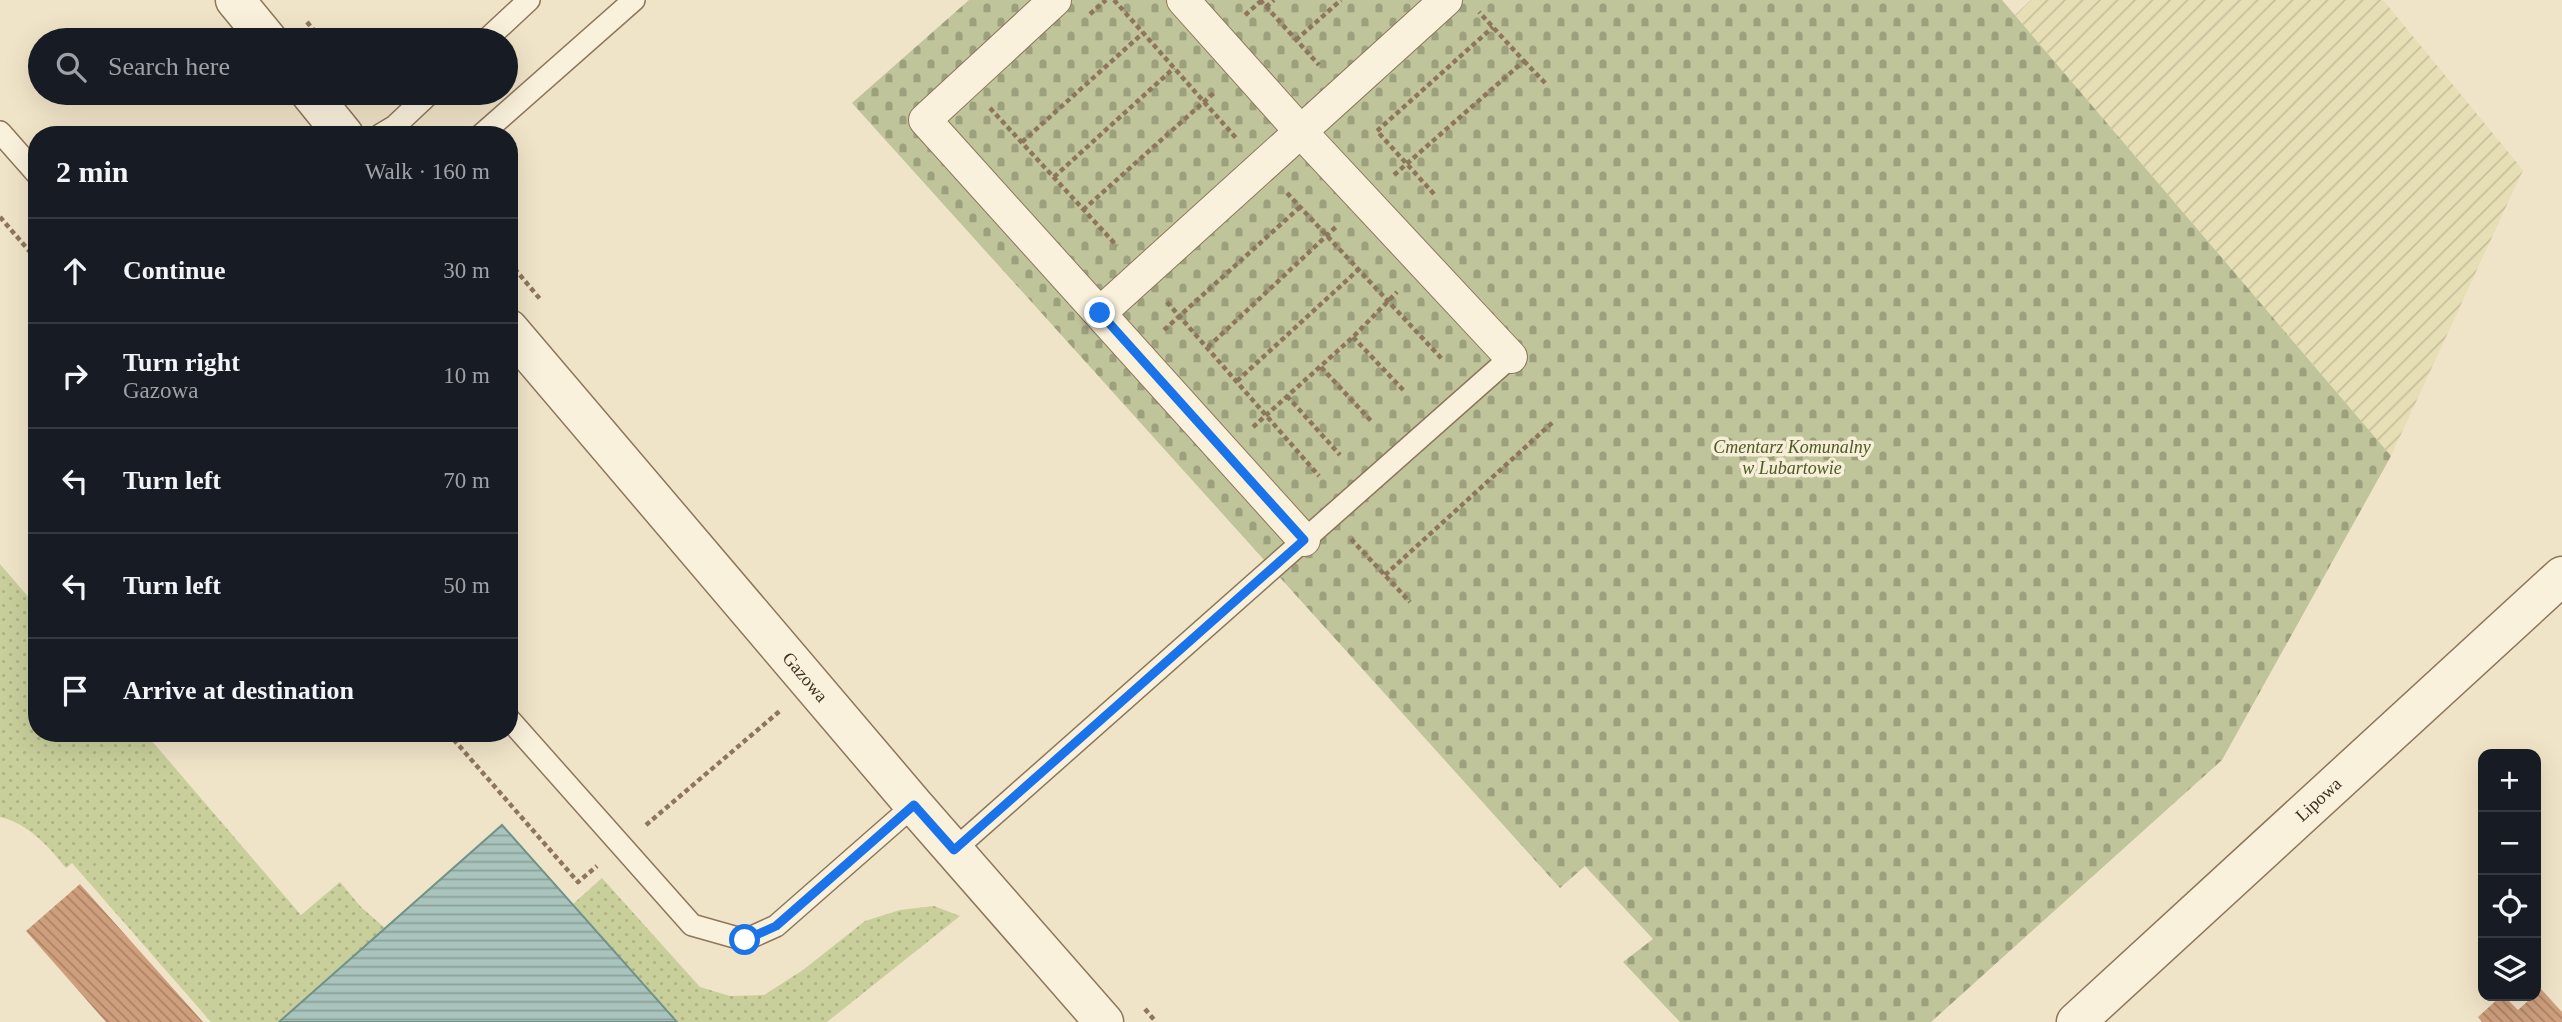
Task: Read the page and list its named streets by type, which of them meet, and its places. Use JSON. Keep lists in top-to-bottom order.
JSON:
{
  "streets": {
    "street": ["Gazowa", "Lipowa"]
  },
  "parks": ["Cmentarz Komunalny w Lubartowie"],
  "page": {
    "search": "Search here",
    "heading": ["2 min", "Walk · 160 m"],
    "list": [
      ["Continue", "30 m"],
      ["Turn right", "Gazowa", "10 m"],
      ["Turn left", "70 m"],
      ["Turn left", "50 m"],
      "Arrive at destination"
    ],
    "map_buttons": ["+", "−"]
  }
}
